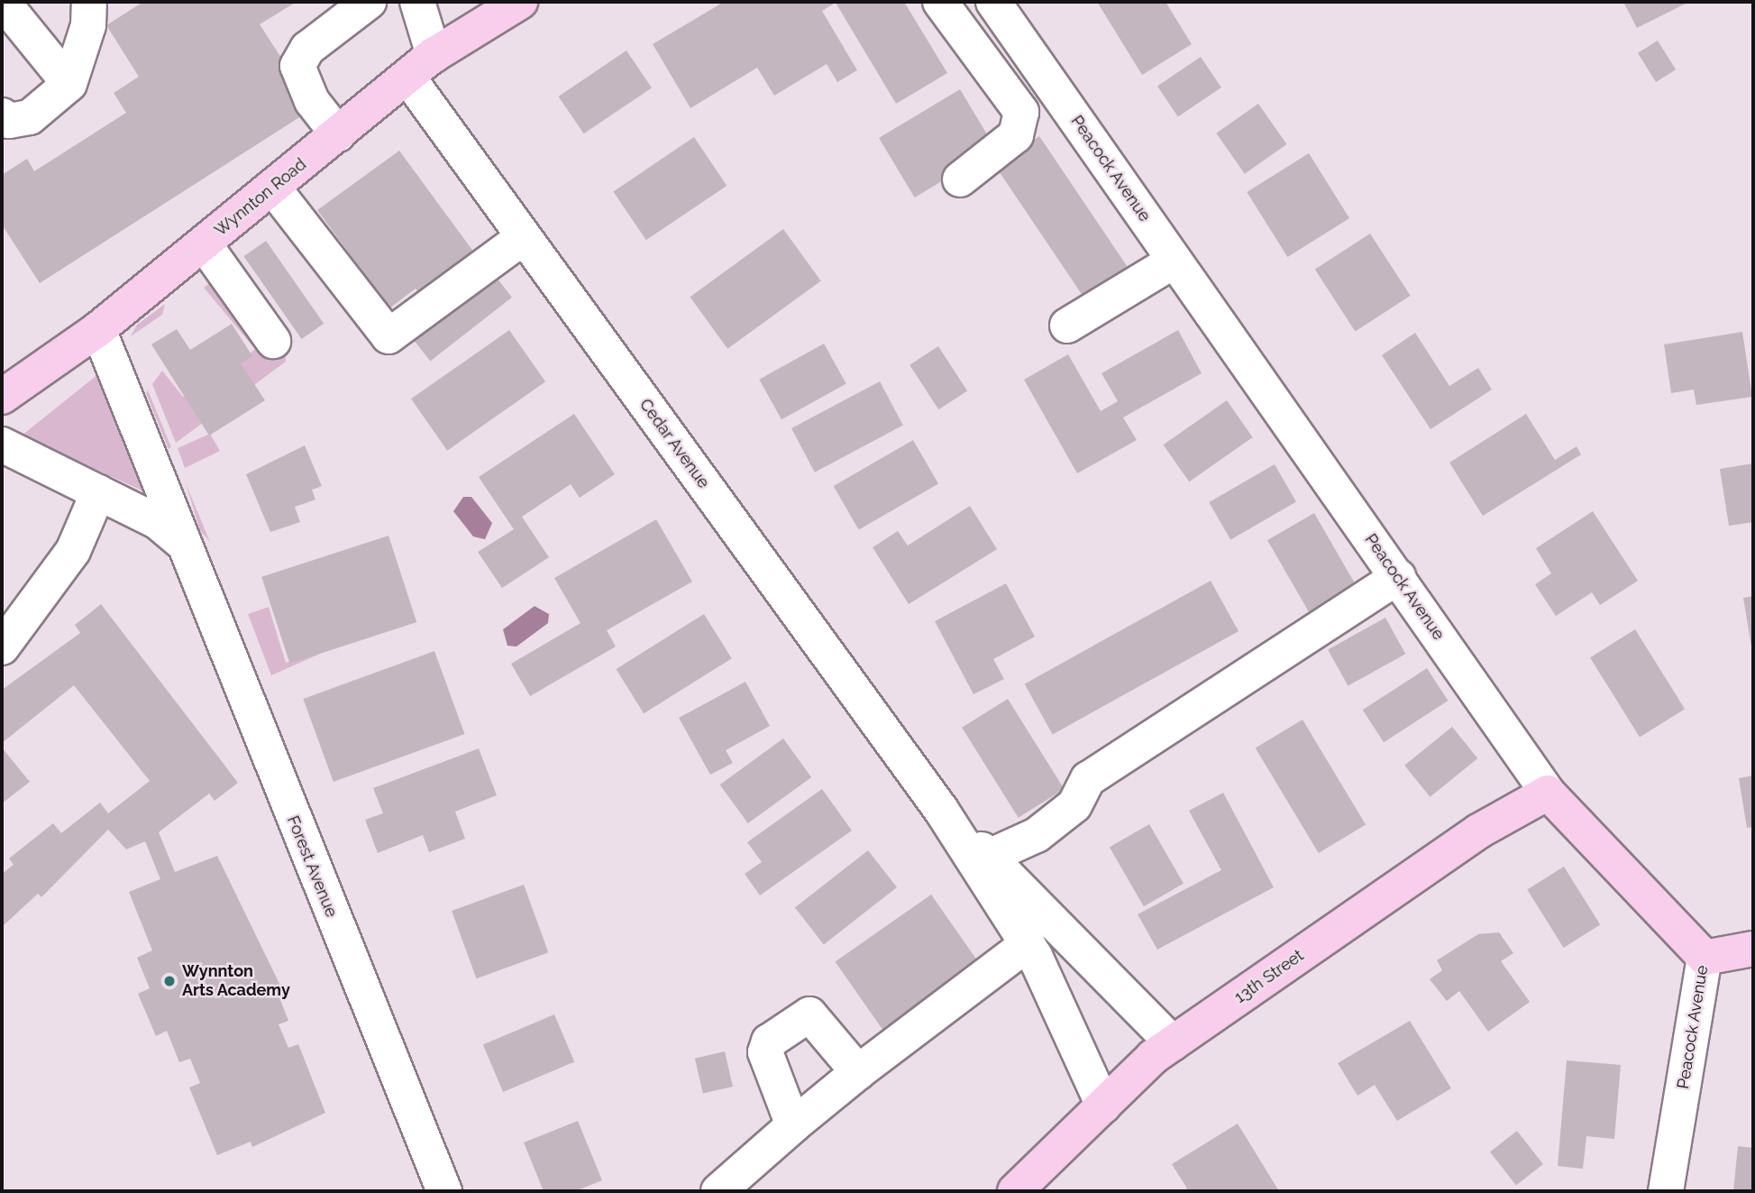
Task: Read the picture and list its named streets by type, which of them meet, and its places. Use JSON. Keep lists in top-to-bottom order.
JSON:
{
  "streets": {
    "main road": ["Peacock Avenue", "Wynnton Road", "13th Street"],
    "street": ["Cedar Avenue", "Forest Avenue"]
  },
  "crossings": [
    ["Peacock Avenue", "13th Street"],
    ["Wynnton Road", "Cedar Avenue"],
    ["Wynnton Road", "Forest Avenue"]
  ],
  "places": ["Wynnton Arts Academy"]
}
